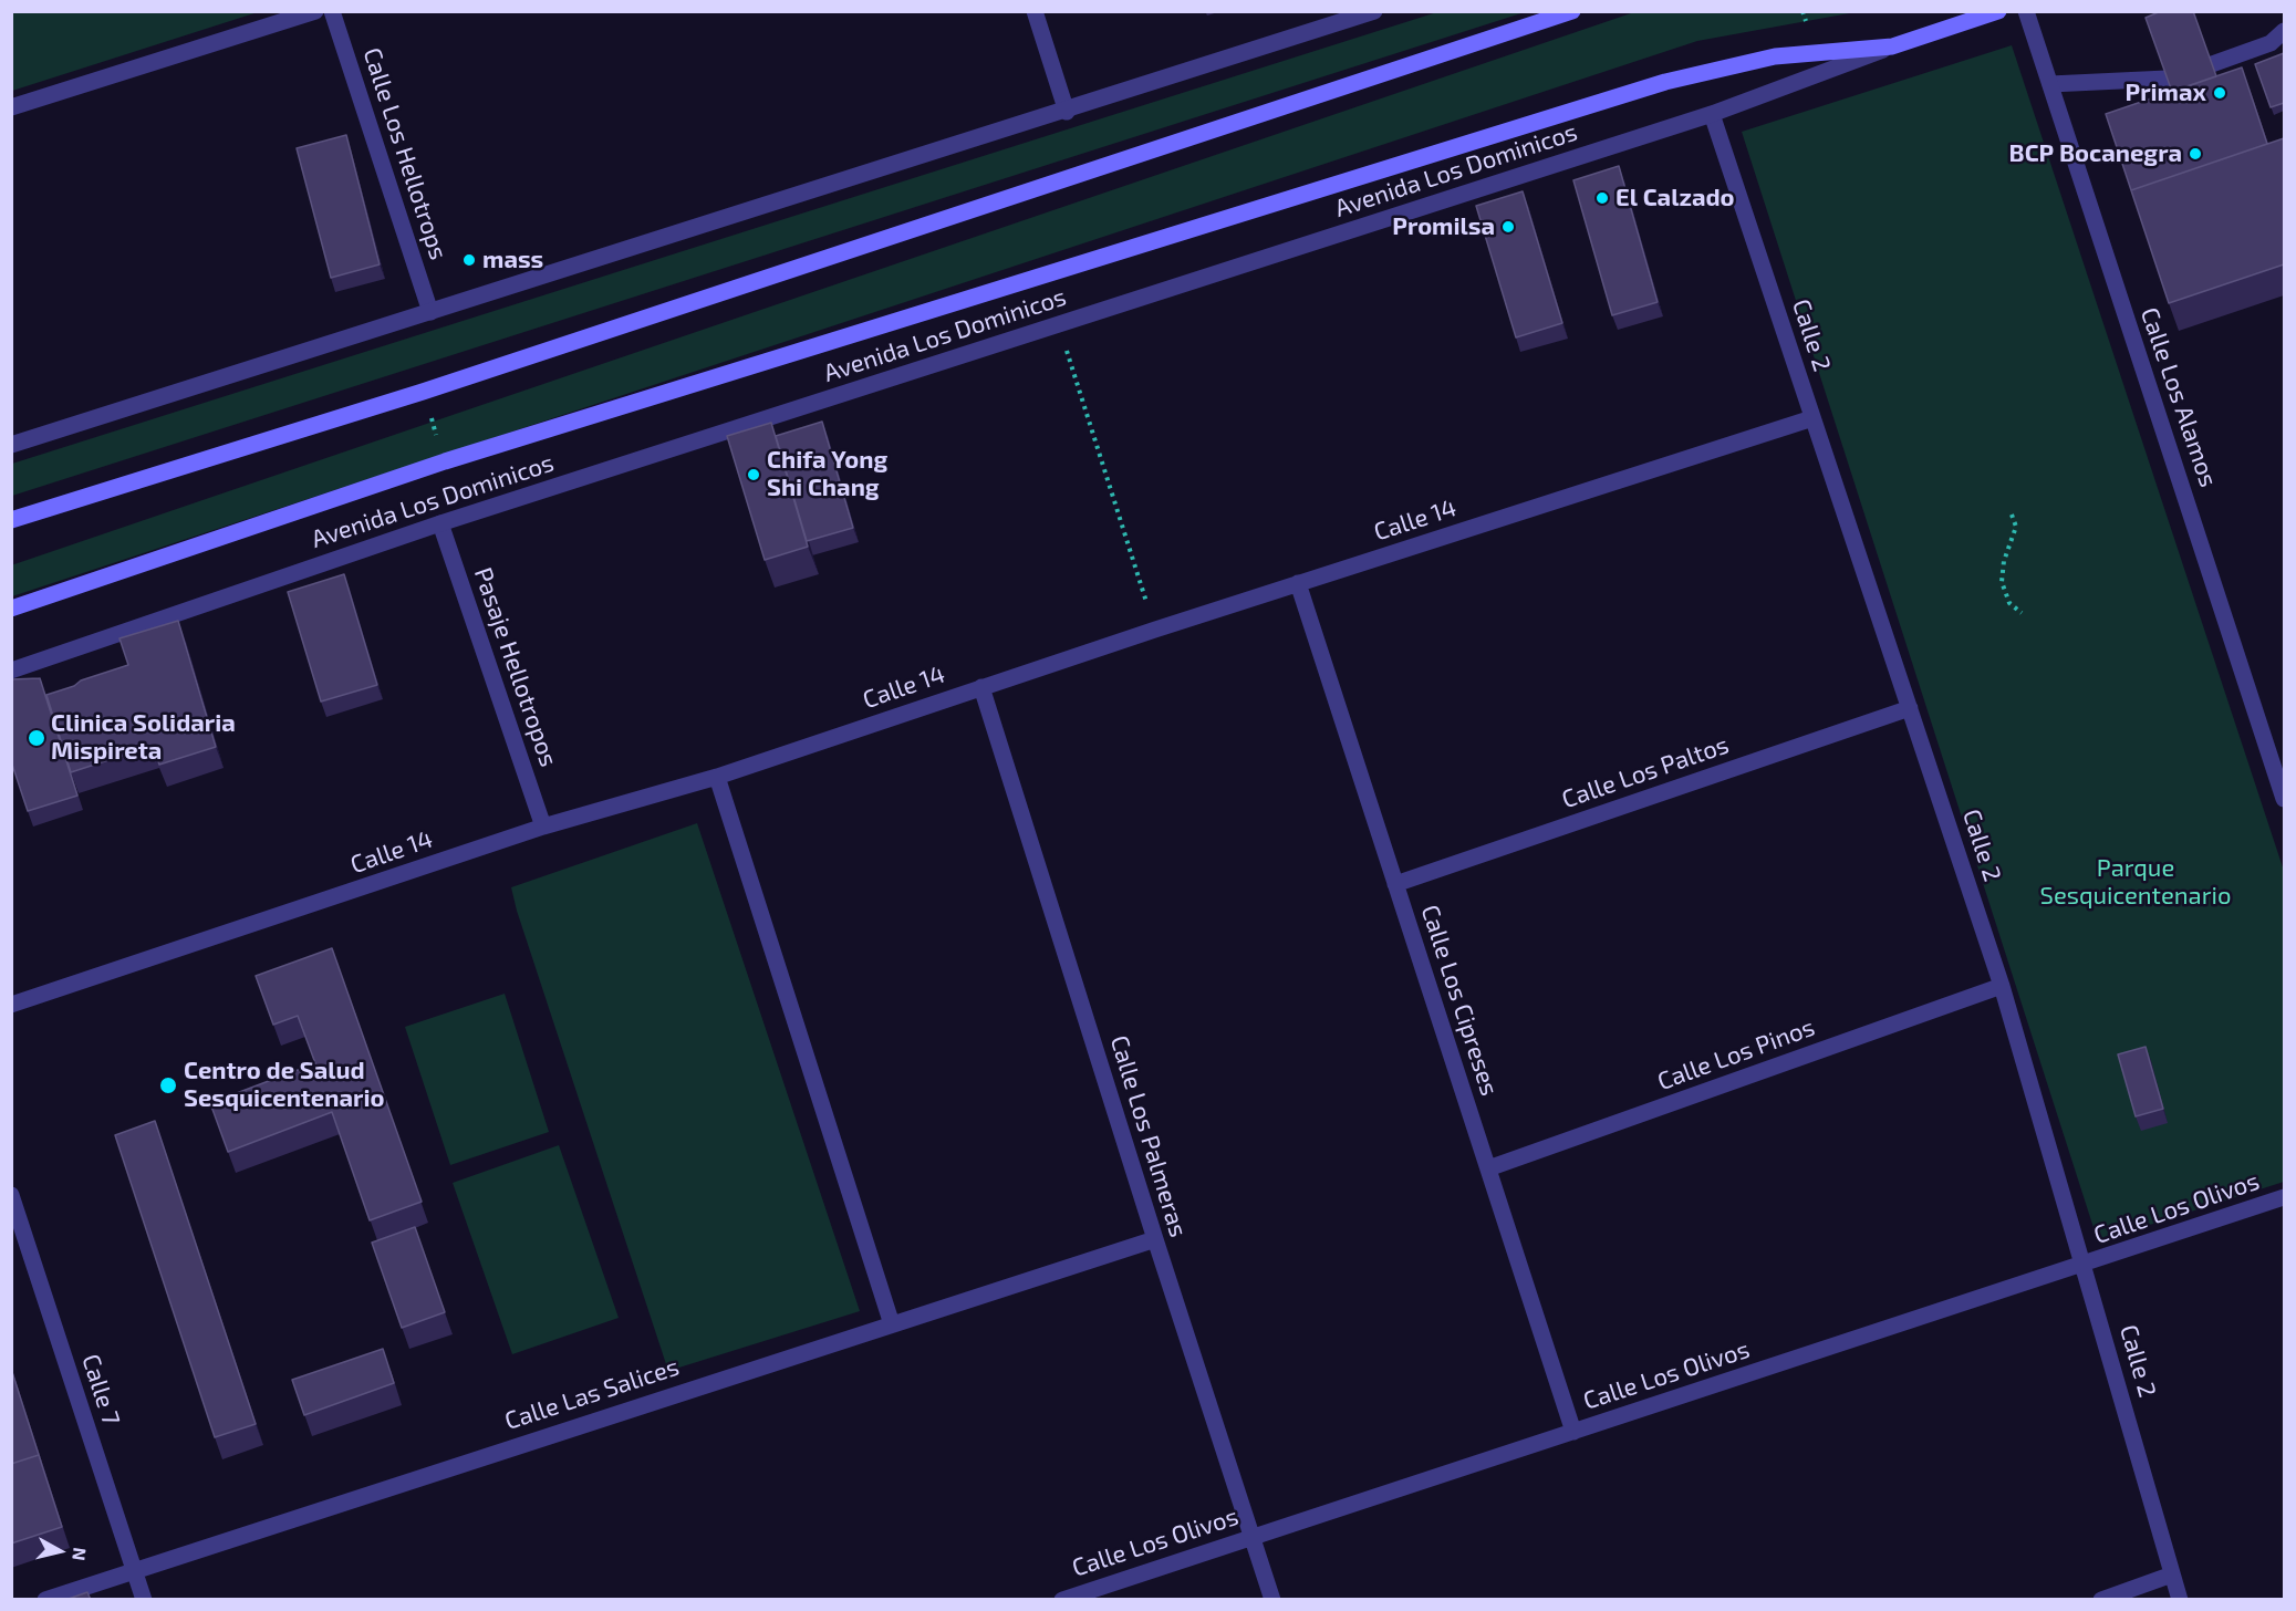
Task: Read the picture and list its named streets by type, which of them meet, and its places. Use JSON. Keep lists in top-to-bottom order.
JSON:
{
  "streets": {
    "main road": ["Avenida Los Dominicos"],
    "street": [
      "Calle Los Hellotrops",
      "Calle 2",
      "Calle Los Alamos",
      "Calle 14",
      "Pasaje Hellotropos",
      "Calle Los Paltos",
      "Calle Los Cipreses",
      "Calle Los Pinos",
      "Calle Los Palmeras",
      "Calle Los Olivos",
      "Calle 7",
      "Calle Las Salices"
    ]
  },
  "crossings": [
    ["Avenida Los Dominicos", "Calle 2"],
    ["Avenida Los Dominicos", "Pasaje Hellotropos"],
    ["Calle 2", "Calle 14"],
    ["Calle 2", "Calle Los Paltos"],
    ["Calle 2", "Calle Los Pinos"],
    ["Calle 2", "Calle Los Olivos"],
    ["Calle 14", "Pasaje Hellotropos"],
    ["Calle 14", "Calle Los Cipreses"],
    ["Calle 14", "Calle Los Palmeras"],
    ["Calle Los Paltos", "Calle Los Cipreses"],
    ["Calle Los Cipreses", "Calle Los Pinos"],
    ["Calle Los Cipreses", "Calle Los Olivos"],
    ["Calle Los Palmeras", "Calle Los Olivos"],
    ["Calle Los Palmeras", "Calle Las Salices"],
    ["Calle 7", "Calle Las Salices"]
  ],
  "parks": ["Parque Sesquicentenario"],
  "places": [
    "Primax",
    "BCP Bocanegra",
    "El Calzado",
    "Promilsa",
    "mass",
    "Chifa Yong Shi Chang",
    "Clinica Solidaria Mispireta",
    "Centro de Salud Sesquicentenario"
  ],
  "north": "right"
}
